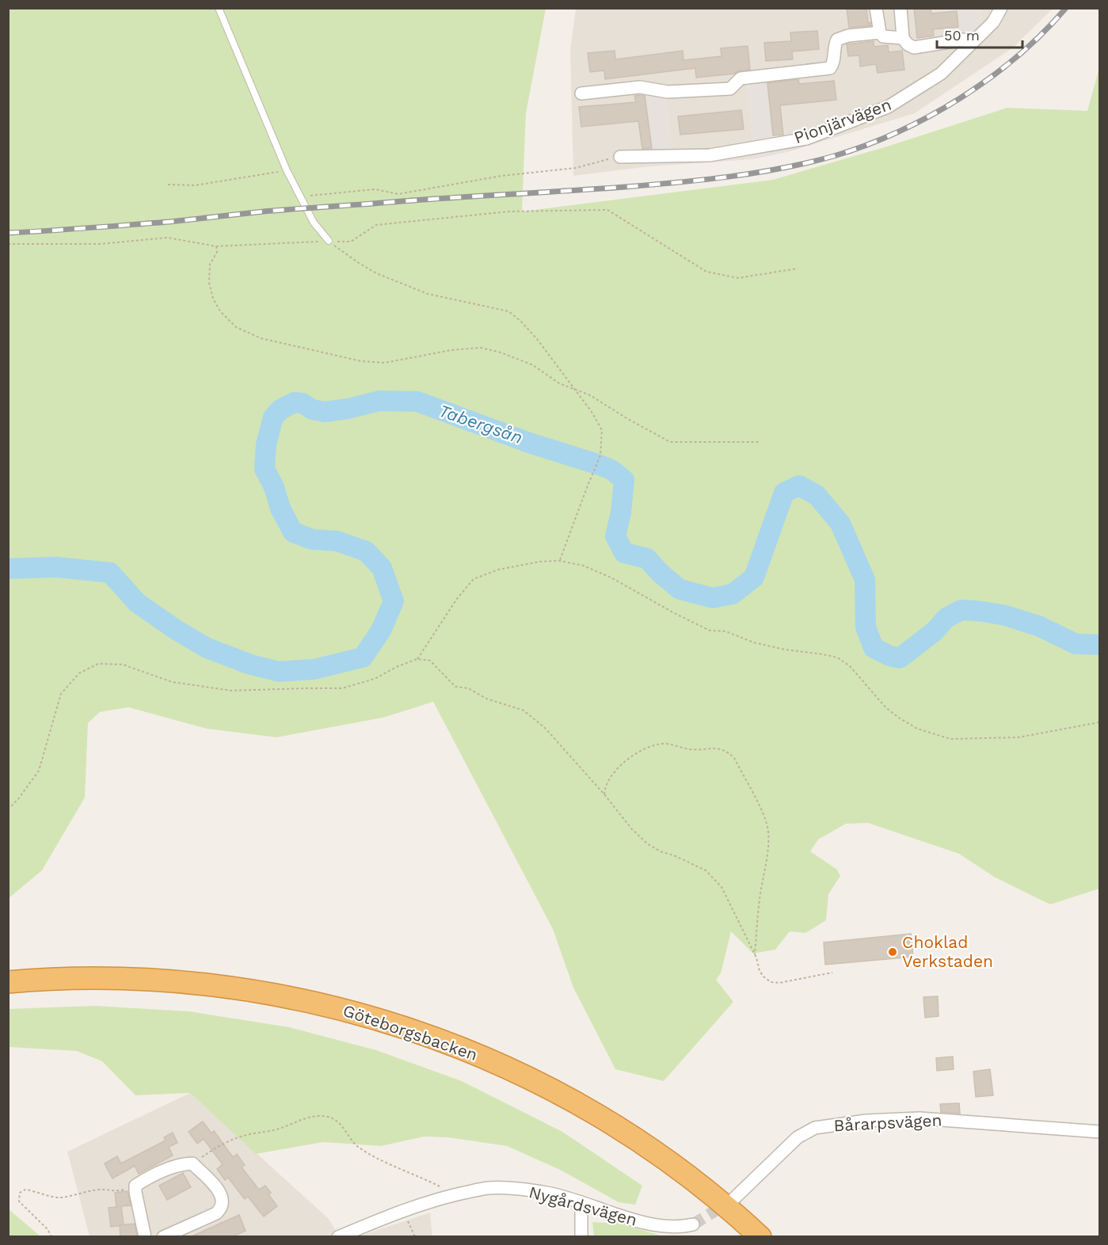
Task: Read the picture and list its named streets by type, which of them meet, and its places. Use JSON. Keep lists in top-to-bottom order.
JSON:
{
  "streets": {
    "highway": ["Göteborgsbacken"],
    "street": ["Pionjärvägen", "Bårarpsvägen", "Nygårdsvägen"]
  },
  "water": ["Tabergsån"],
  "places": ["Choklad Verkstaden"],
  "scale_bar": "50 m"
}
